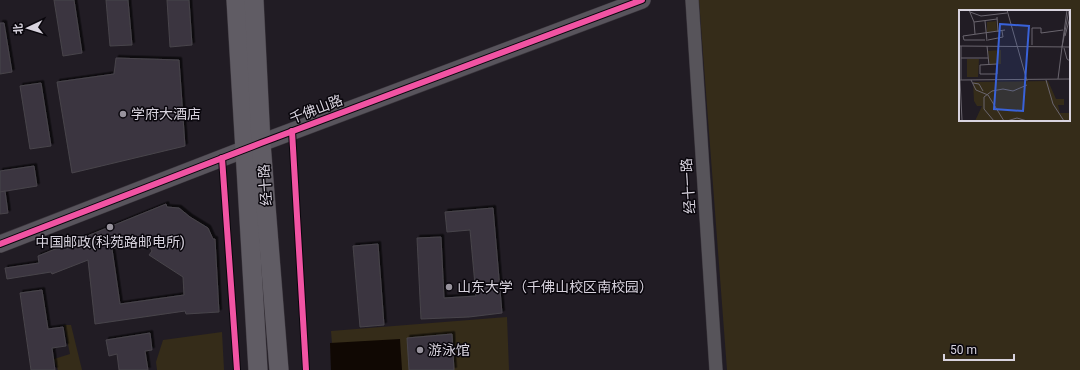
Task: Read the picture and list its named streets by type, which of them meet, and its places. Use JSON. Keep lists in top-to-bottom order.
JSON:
{
  "streets": {
    "highway": ["经十路"],
    "main road": ["千佛山路"],
    "street": ["经十一路"]
  },
  "crossings": [
    ["千佛山路", "经十路"]
  ],
  "places": [
    "学府大酒店",
    "中国邮政(科苑路邮电所)",
    "山东大学（千佛山校区南校园）",
    "游泳馆"
  ],
  "scale_bar": "50 m",
  "north": "left"
}
